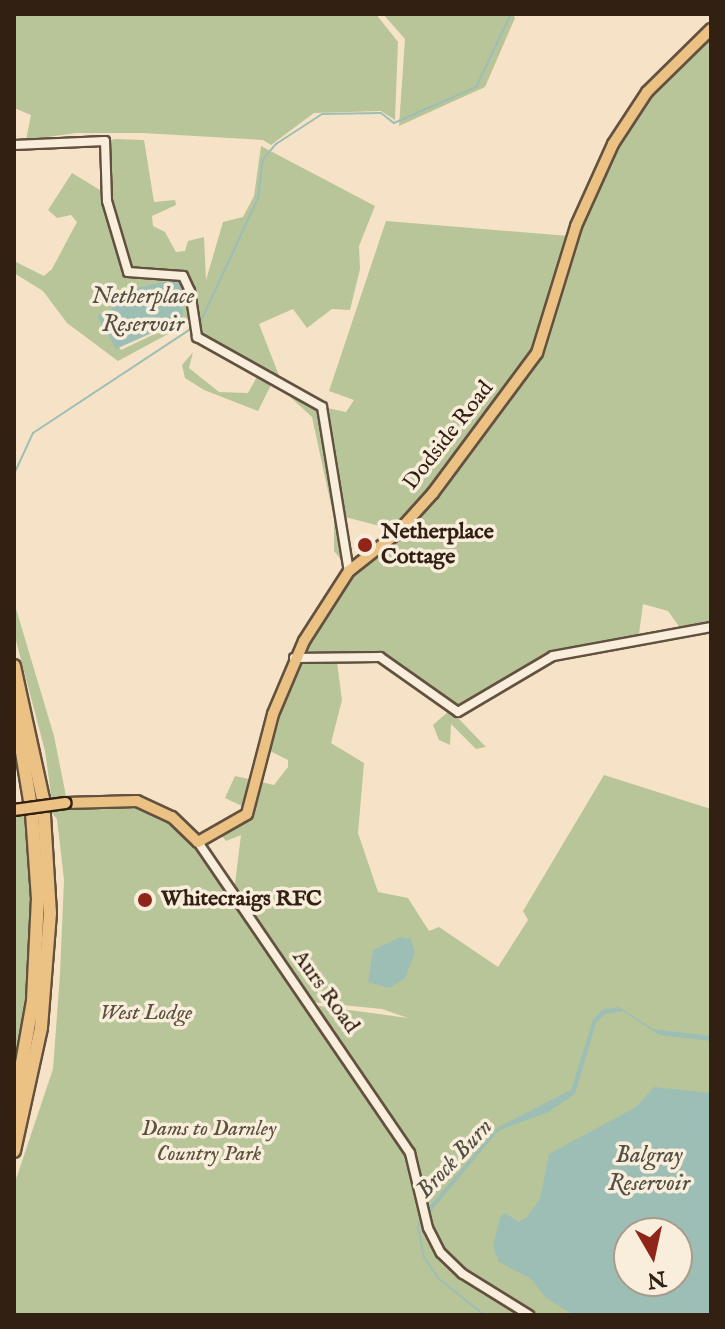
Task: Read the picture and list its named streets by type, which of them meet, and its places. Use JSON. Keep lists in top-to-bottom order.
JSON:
{
  "streets": {
    "main road": ["Dodside Road", "Aurs Road"]
  },
  "crossings": [
    ["Dodside Road", "Aurs Road"]
  ],
  "water": ["Netherplace Reservoir", "Balgray Reservoir", "Brock Burn"],
  "parks": ["West Lodge", "Dams to Darnley Country Park"],
  "places": ["Netherplace Cottage", "Whitecraigs RFC"],
  "north": "bottom"
}
